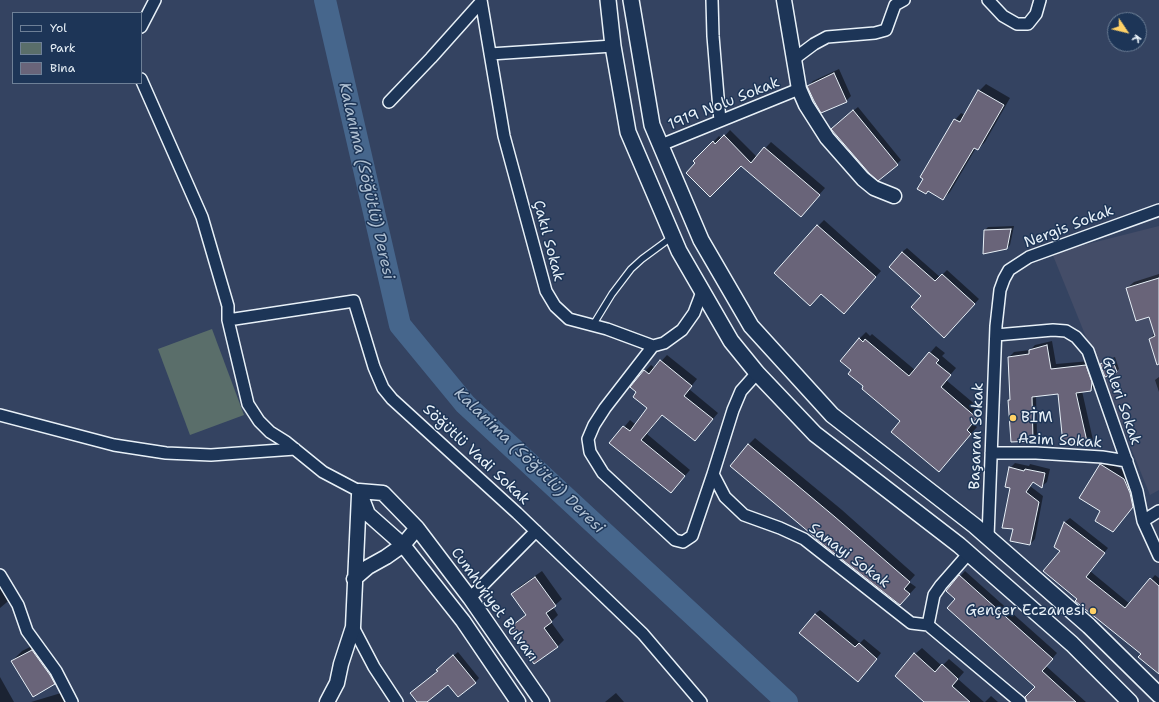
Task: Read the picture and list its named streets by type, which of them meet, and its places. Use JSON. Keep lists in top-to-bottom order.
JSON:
{
  "streets": {
    "street": [
      "1919 Nolu Sokak",
      "Nergis Sokak",
      "Çakıl Sokak",
      "Galeri Sokak",
      "Başaran Sokak",
      "Azim Sokak",
      "Söğütlü Vadi Sokak",
      "Sanayi Sokak",
      "Cumhuriyet Bulvarı"
    ]
  },
  "crossings": [
    ["Nergis Sokak", "Galeri Sokak"],
    ["Nergis Sokak", "Başaran Sokak"],
    ["Galeri Sokak", "Başaran Sokak"],
    ["Galeri Sokak", "Azim Sokak"],
    ["Başaran Sokak", "Azim Sokak"]
  ],
  "water": ["Kalanima (Söğütlü) Deresi"],
  "places": ["BİM", "Gençer Eczanesi"],
  "legend": ["Yol", "Park", "Bina"],
  "north": "bottom right"
}
